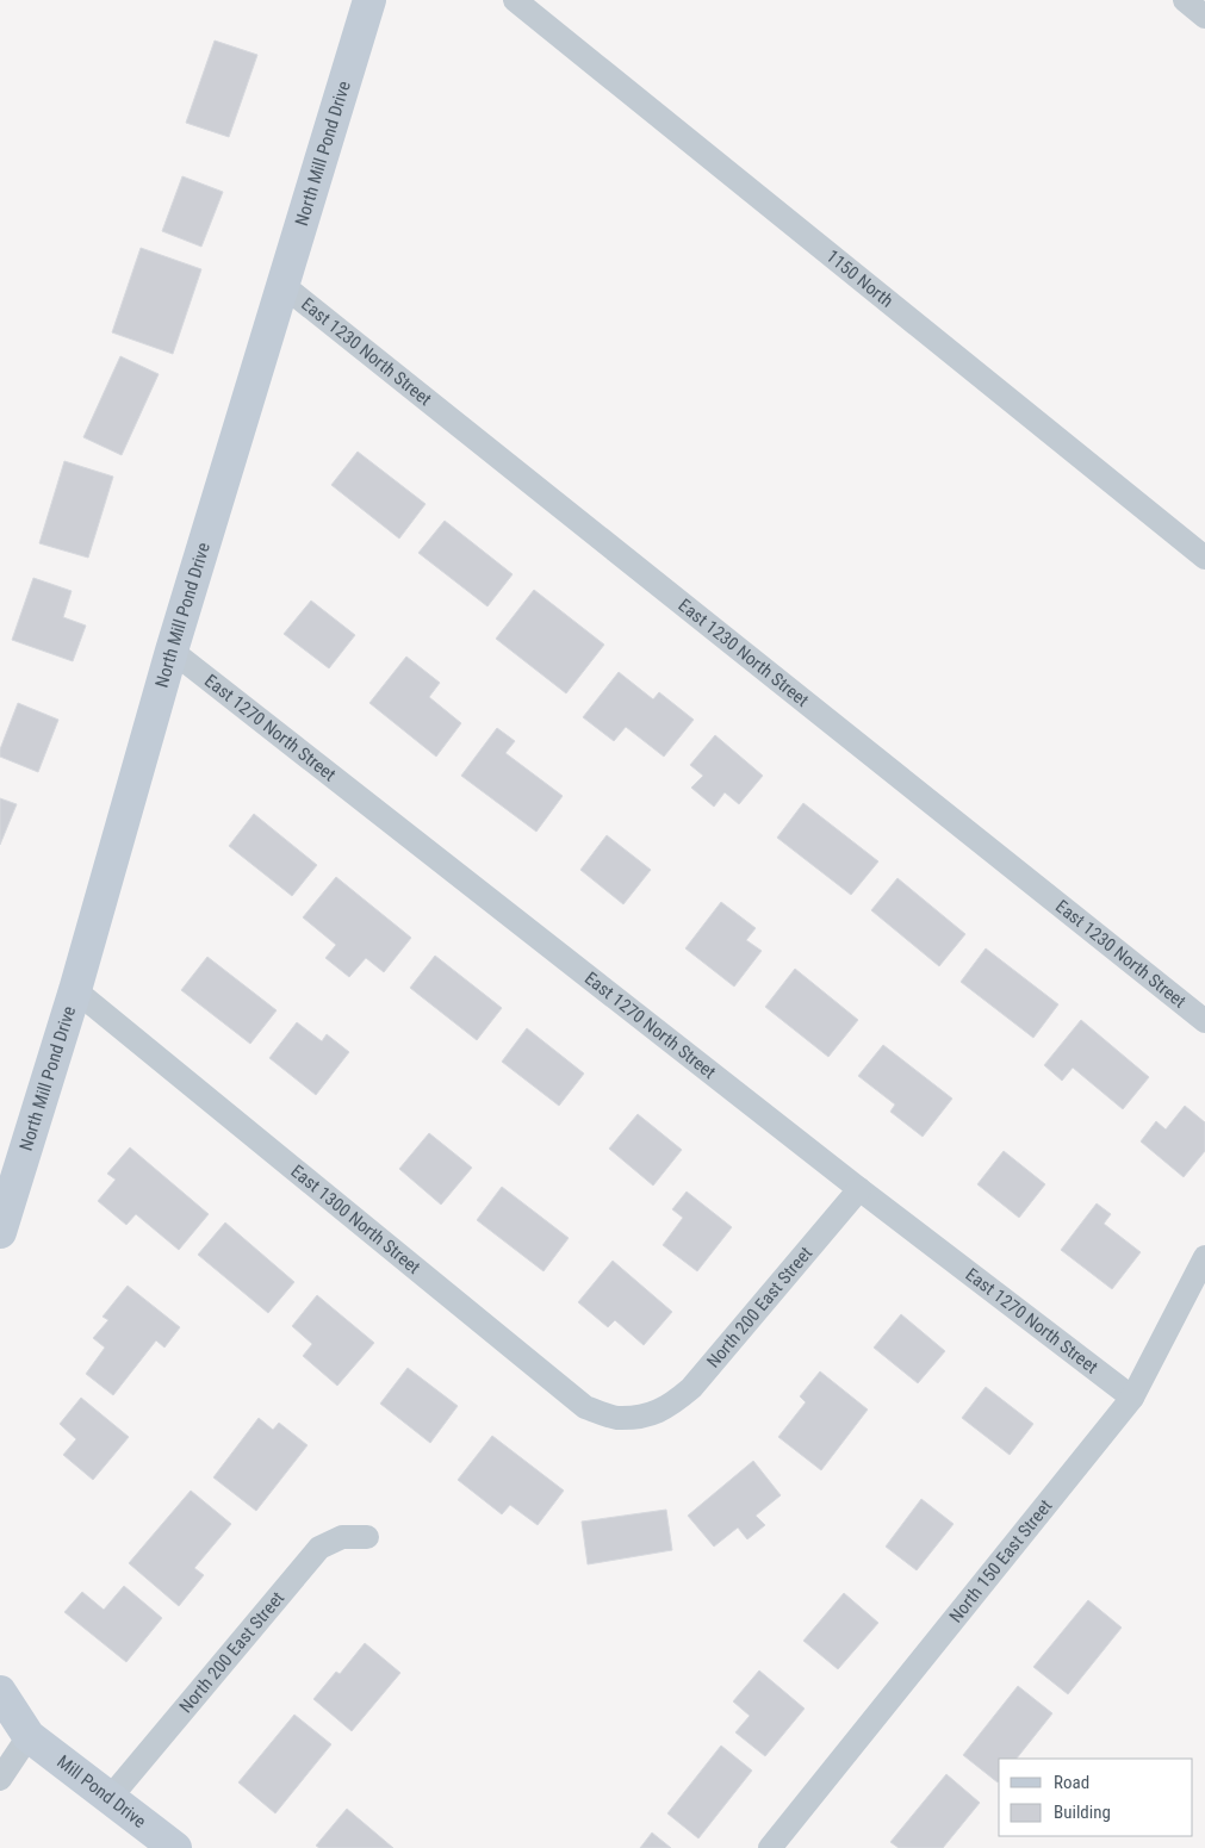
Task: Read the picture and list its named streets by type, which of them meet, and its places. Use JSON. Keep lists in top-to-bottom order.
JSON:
{
  "streets": {
    "main road": ["North Mill Pond Drive", "Mill Pond Drive"],
    "street": [
      "1150 North",
      "East 1230 North Street",
      "East 1270 North Street",
      "East 1300 North Street",
      "North 200 East Street",
      "North 150 East Street"
    ]
  },
  "crossings": [
    ["North Mill Pond Drive", "East 1230 North Street"],
    ["North Mill Pond Drive", "East 1270 North Street"],
    ["North Mill Pond Drive", "East 1300 North Street"],
    ["East 1270 North Street", "North 200 East Street"],
    ["East 1270 North Street", "North 150 East Street"],
    ["East 1300 North Street", "North 200 East Street"],
    ["North 200 East Street", "Mill Pond Drive"]
  ],
  "legend": ["Road", "Building"]
}
